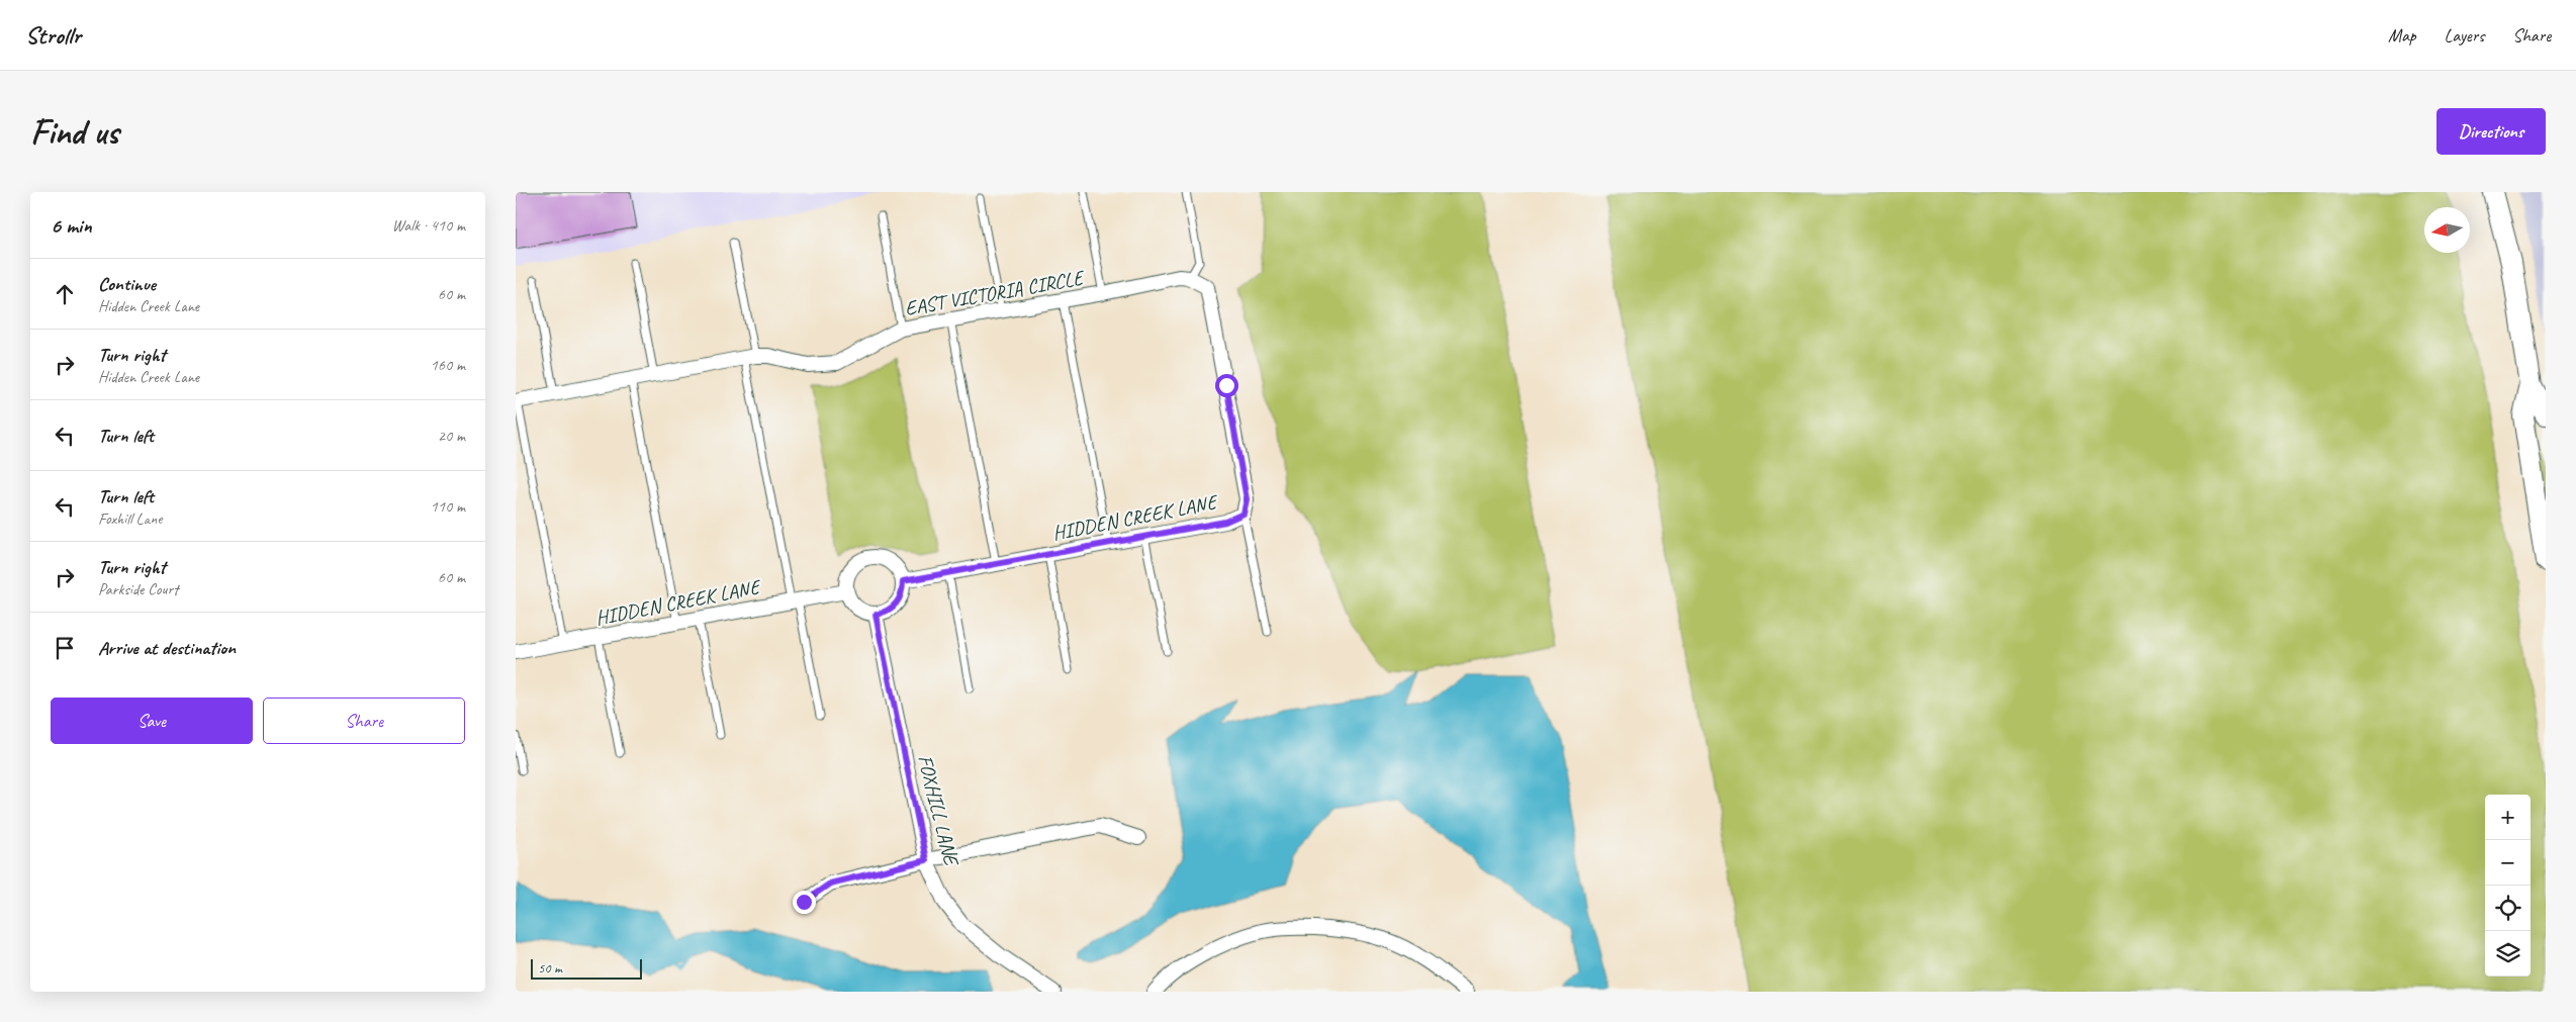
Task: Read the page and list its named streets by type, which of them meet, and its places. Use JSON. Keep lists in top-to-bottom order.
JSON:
{
  "streets": {
    "street": ["EAST VICTORIA CIRCLE", "HIDDEN CREEK LANE", "FOXHILL LANE"]
  },
  "crossings": [
    ["EAST VICTORIA CIRCLE", "HIDDEN CREEK LANE"],
    ["HIDDEN CREEK LANE", "FOXHILL LANE"]
  ],
  "scale_bar": "50 m",
  "north": "left",
  "page": {
    "header": "Strollr",
    "nav": ["Map", "Layers", "Share"],
    "buttons": [
      "Directions",
      ["Save", "Share"]
    ],
    "title": "Find us",
    "heading": ["6 min", "Walk · 410 m"],
    "list": [
      ["Continue", "Hidden Creek Lane", "60 m"],
      ["Turn right", "Hidden Creek Lane", "160 m"],
      ["Turn left", "20 m"],
      ["Turn left", "Foxhill Lane", "110 m"],
      ["Turn right", "Parkside Court", "60 m"],
      "Arrive at destination"
    ],
    "map_buttons": ["+", "−"],
    "scale": "50 m"
  }
}
